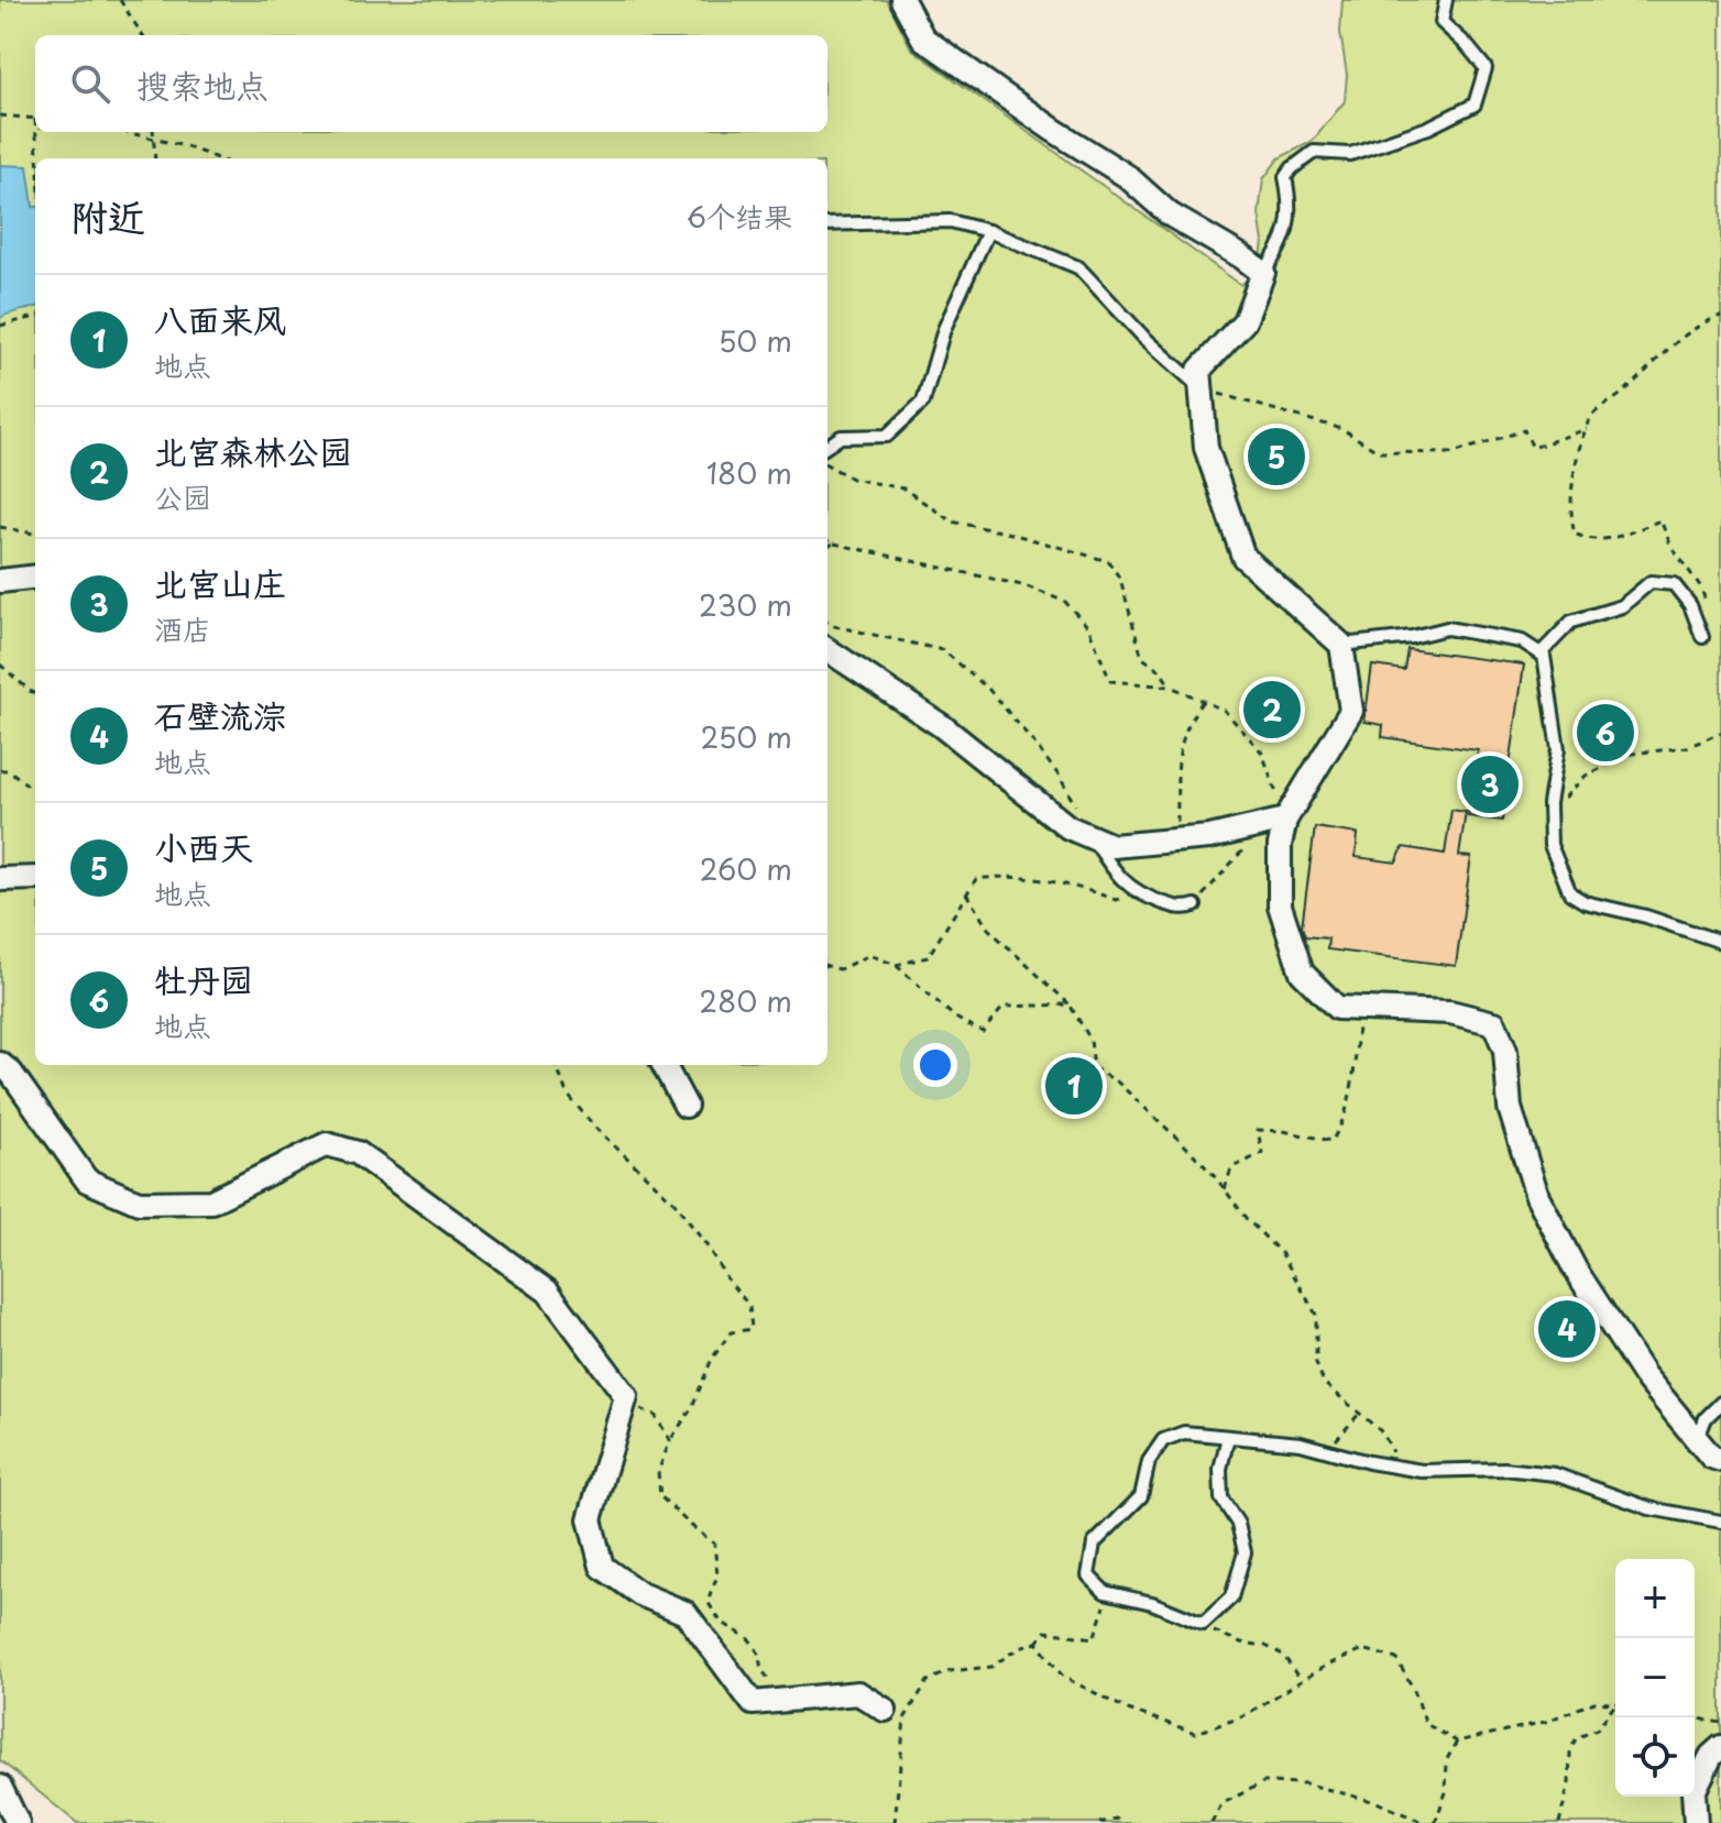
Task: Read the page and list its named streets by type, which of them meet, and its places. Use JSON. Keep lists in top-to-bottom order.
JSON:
{
  "page": {
    "search": "搜索地点",
    "heading": ["附近", "6个结果"],
    "list": [
      {
        "mark": "1",
        "name": "八面来风",
        "note": "地点",
        "value": "50 m"
      },
      {
        "mark": "2",
        "name": "北宫森林公园",
        "note": "公园",
        "value": "180 m"
      },
      {
        "mark": "3",
        "name": "北宫山庄",
        "note": "酒店",
        "value": "230 m"
      },
      {
        "mark": "4",
        "name": "石壁流淙",
        "note": "地点",
        "value": "250 m"
      },
      {
        "mark": "5",
        "name": "小西天",
        "note": "地点",
        "value": "260 m"
      },
      {
        "mark": "6",
        "name": "牡丹园",
        "note": "地点",
        "value": "280 m"
      }
    ],
    "pins": [
      "5",
      "2",
      "6",
      "3",
      "1",
      "4"
    ],
    "map_buttons": ["+", "−"]
  }
}
